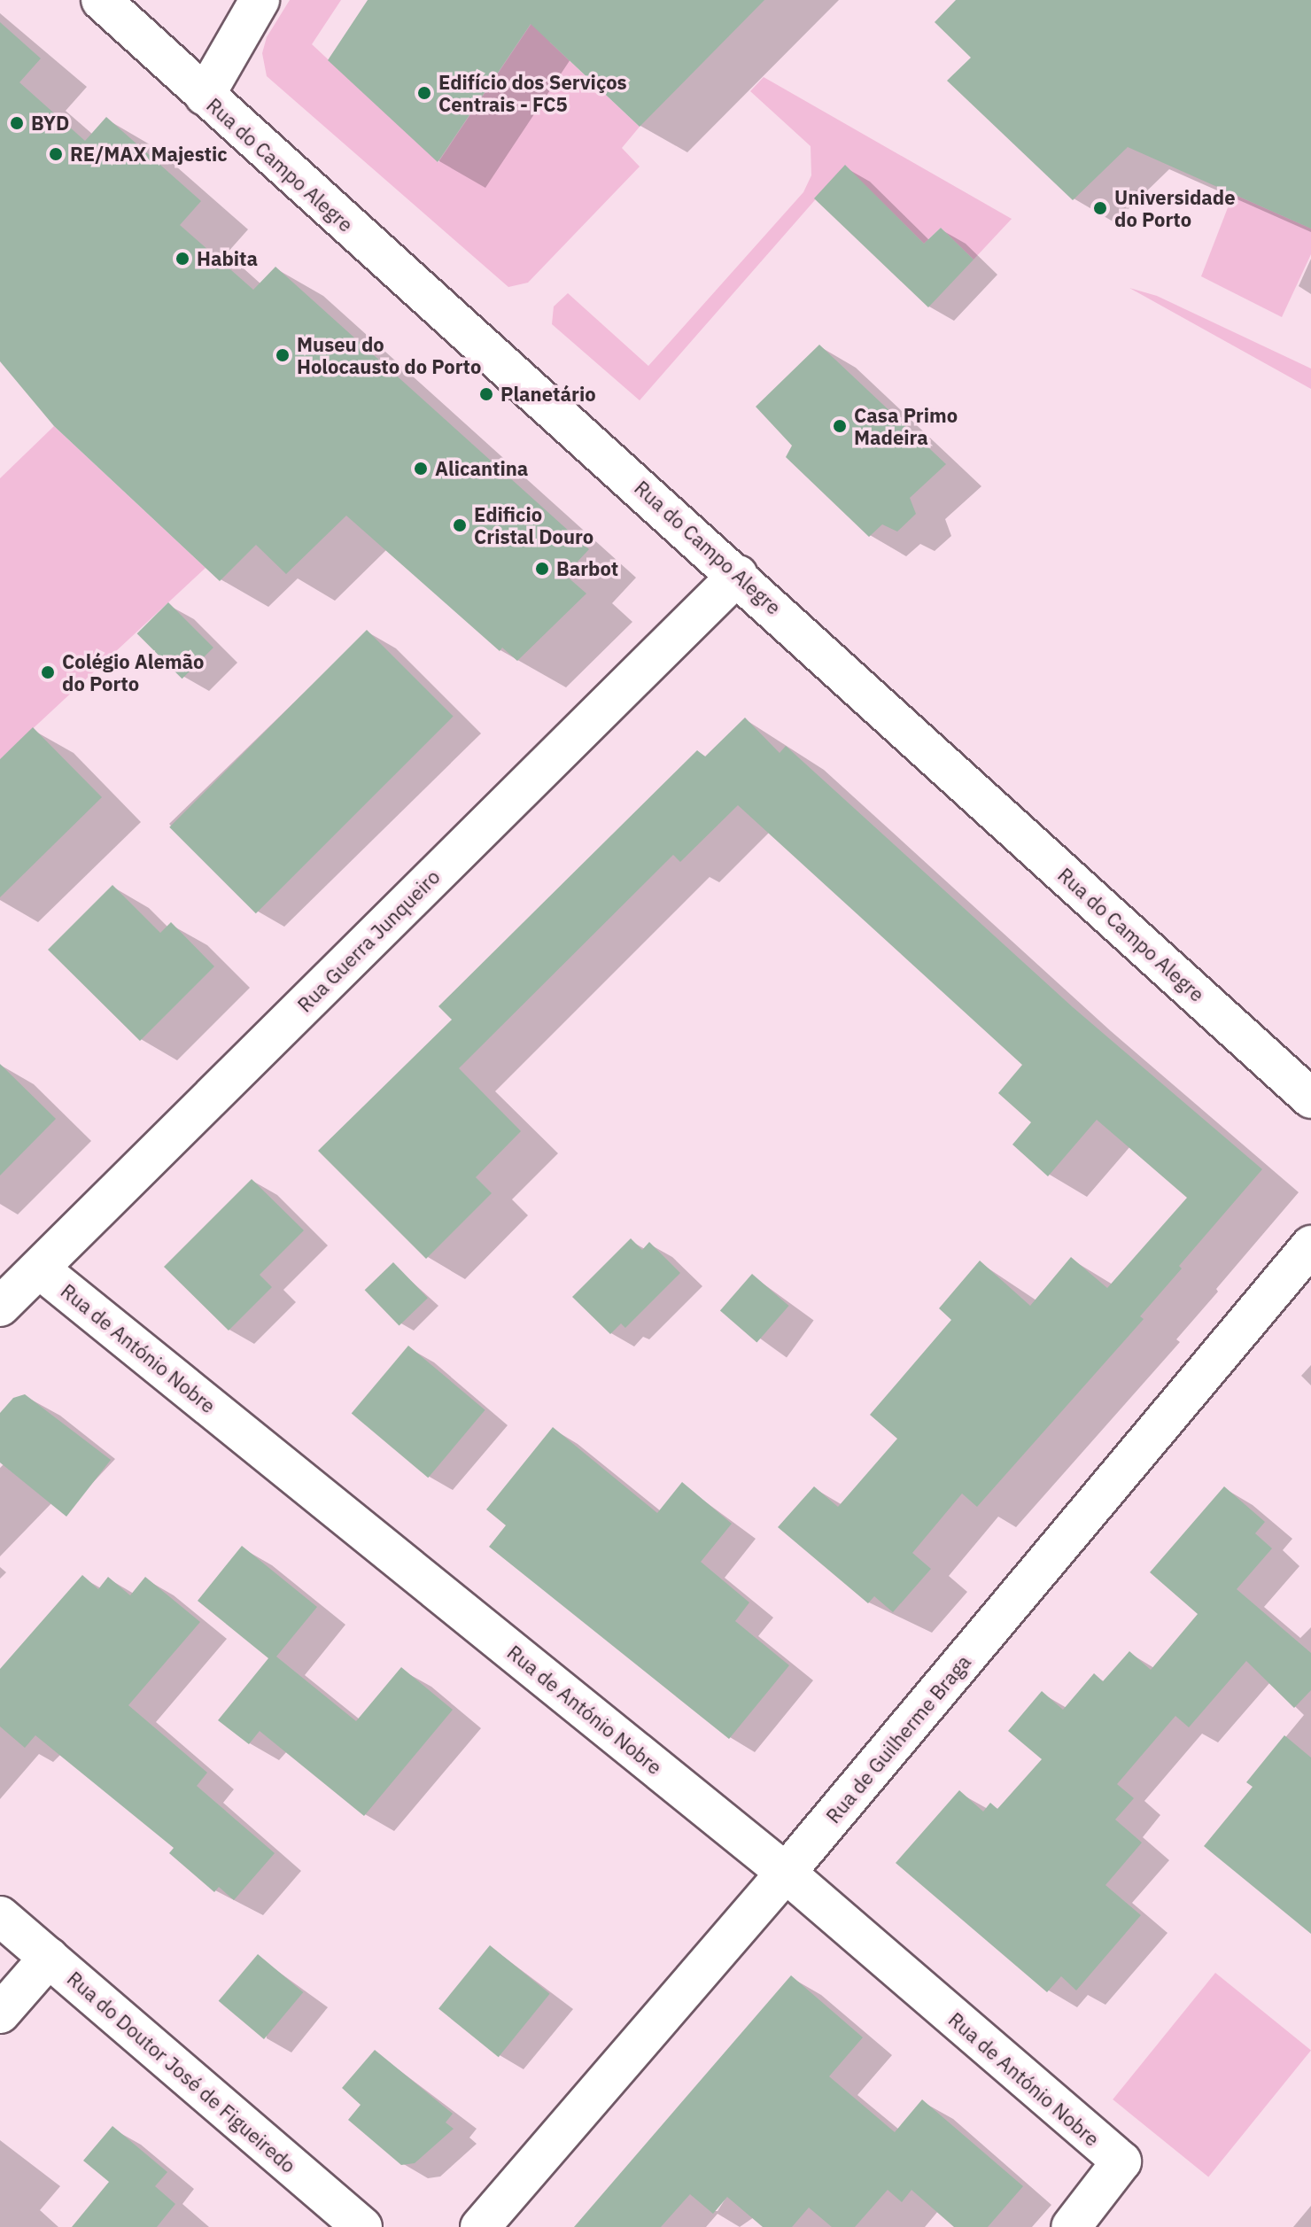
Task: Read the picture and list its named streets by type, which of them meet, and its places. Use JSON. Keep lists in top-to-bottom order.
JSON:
{
  "streets": {
    "street": [
      "Rua do Campo Alegre",
      "Rua Guerra Junqueiro",
      "Rua de António Nobre",
      "Rua de Guilherme Braga",
      "Rua do Doutor José de Figueiredo"
    ]
  },
  "crossings": [
    ["Rua do Campo Alegre", "Rua Guerra Junqueiro"],
    ["Rua Guerra Junqueiro", "Rua de António Nobre"],
    ["Rua de António Nobre", "Rua de Guilherme Braga"]
  ],
  "places": [
    "Edifício dos Serviços Centrais - FC5",
    "BYD",
    "RE/MAX Majestic",
    "Universidade do Porto",
    "Habita",
    "Museu do Holocausto do Porto",
    "Planetário",
    "Casa Primo Madeira",
    "Alicantina",
    "Edificio Cristal Douro",
    "Barbot",
    "Colégio Alemão do Porto"
  ]
}
